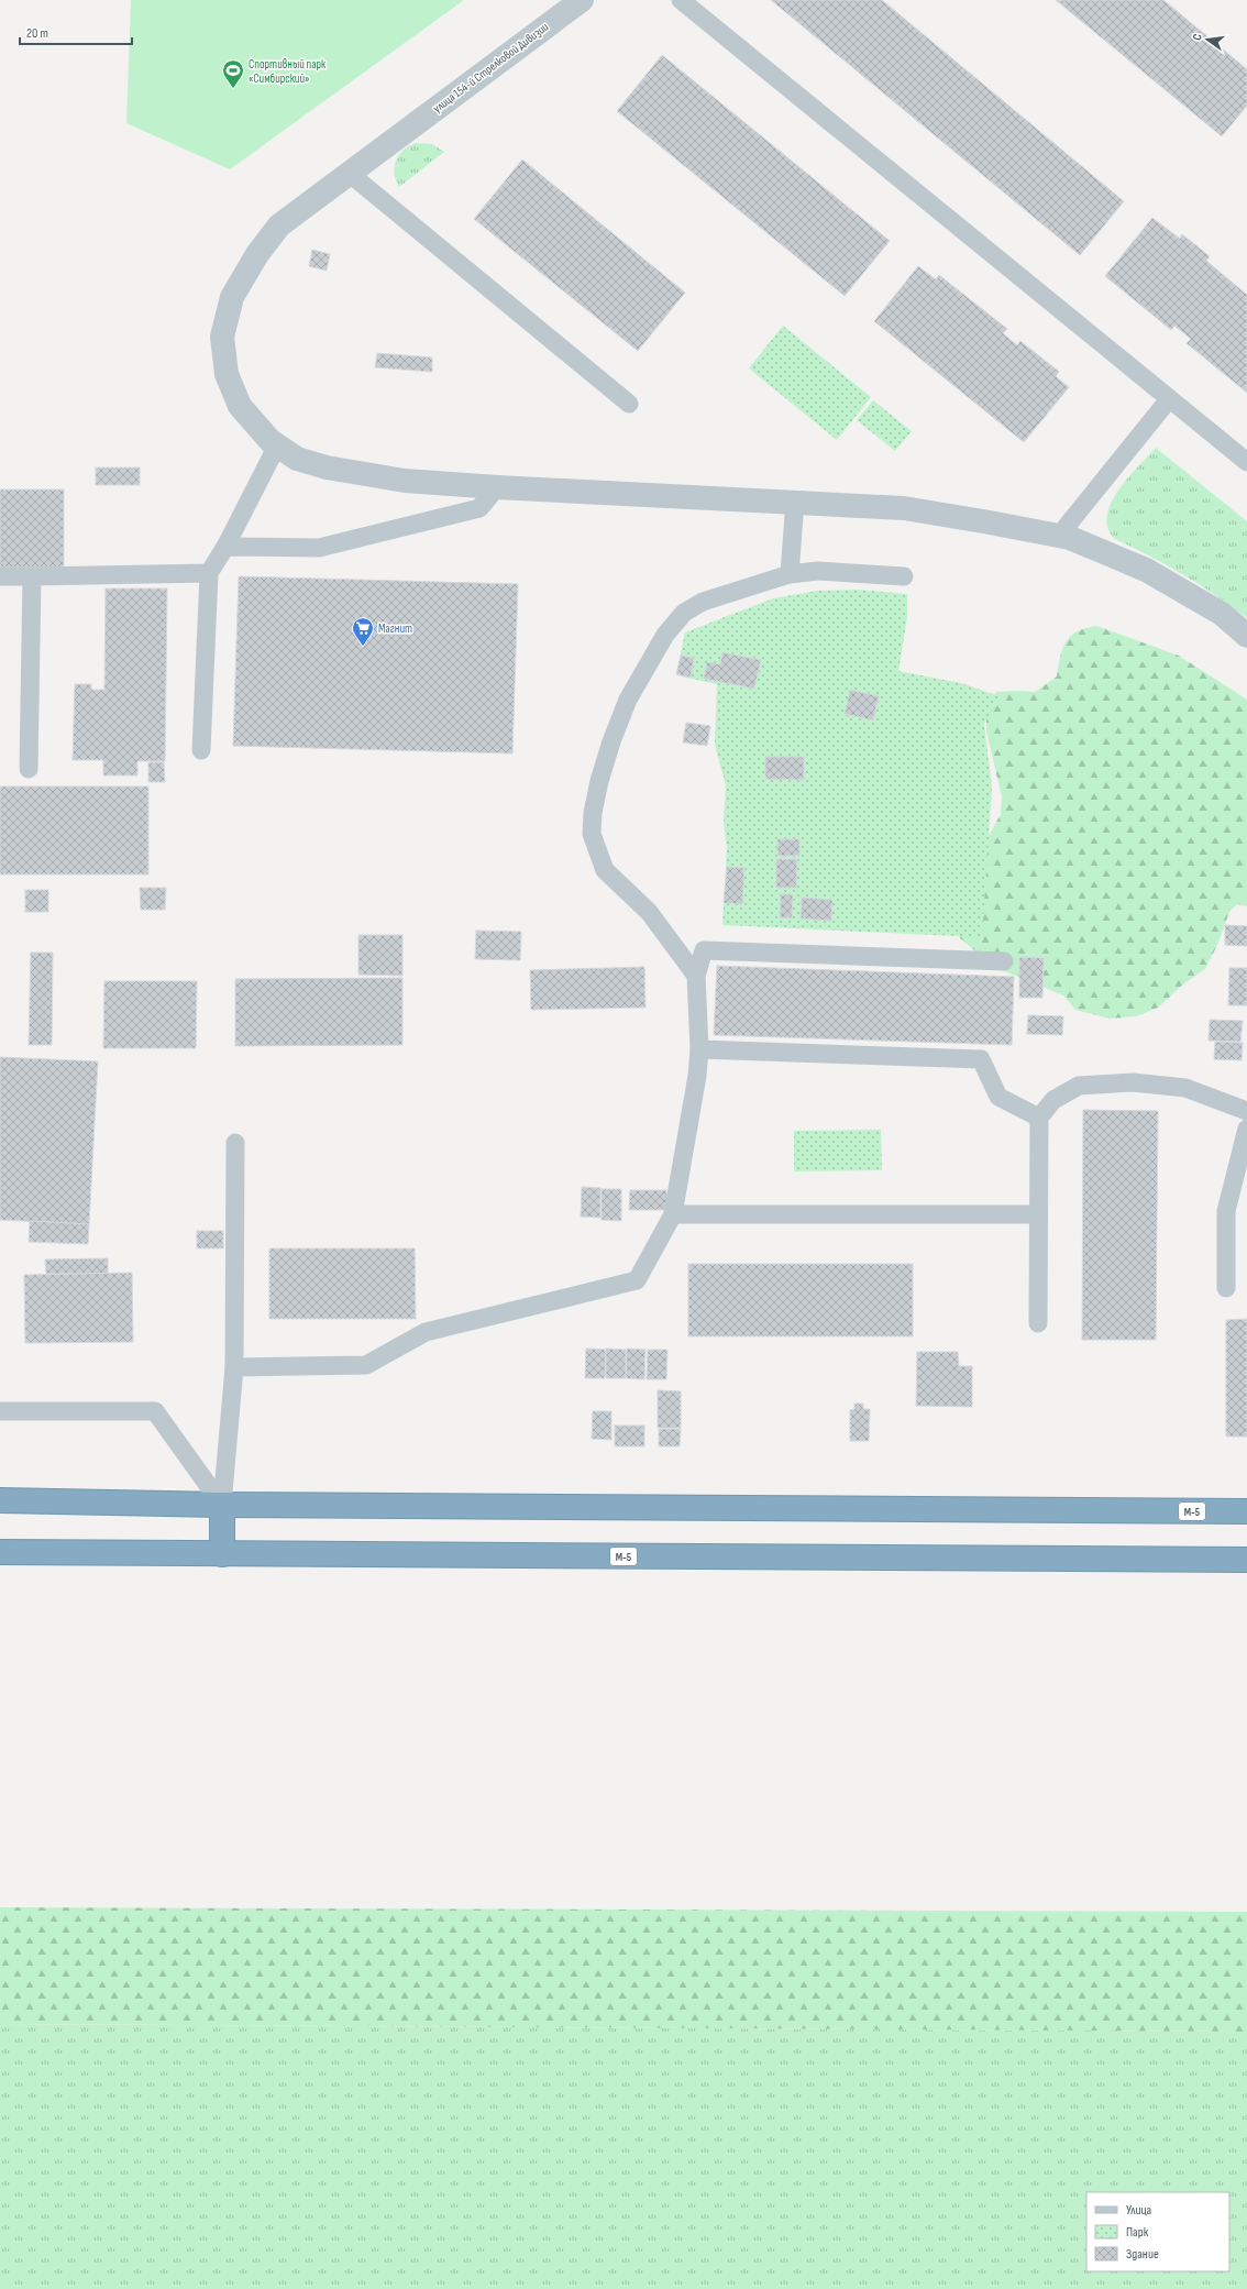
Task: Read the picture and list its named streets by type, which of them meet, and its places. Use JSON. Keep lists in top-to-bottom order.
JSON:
{
  "streets": {
    "highway": ["М-5"],
    "street": ["улица 154-й Стрелковой Дивизии"]
  },
  "places": {
    "sports": ["Спортивный парк «Симбирский»"],
    "supermarket": ["Магнит"]
  },
  "legend": ["Улица", "Парк", "Здание"],
  "scale_bar": "20 m",
  "north": "left"
}
